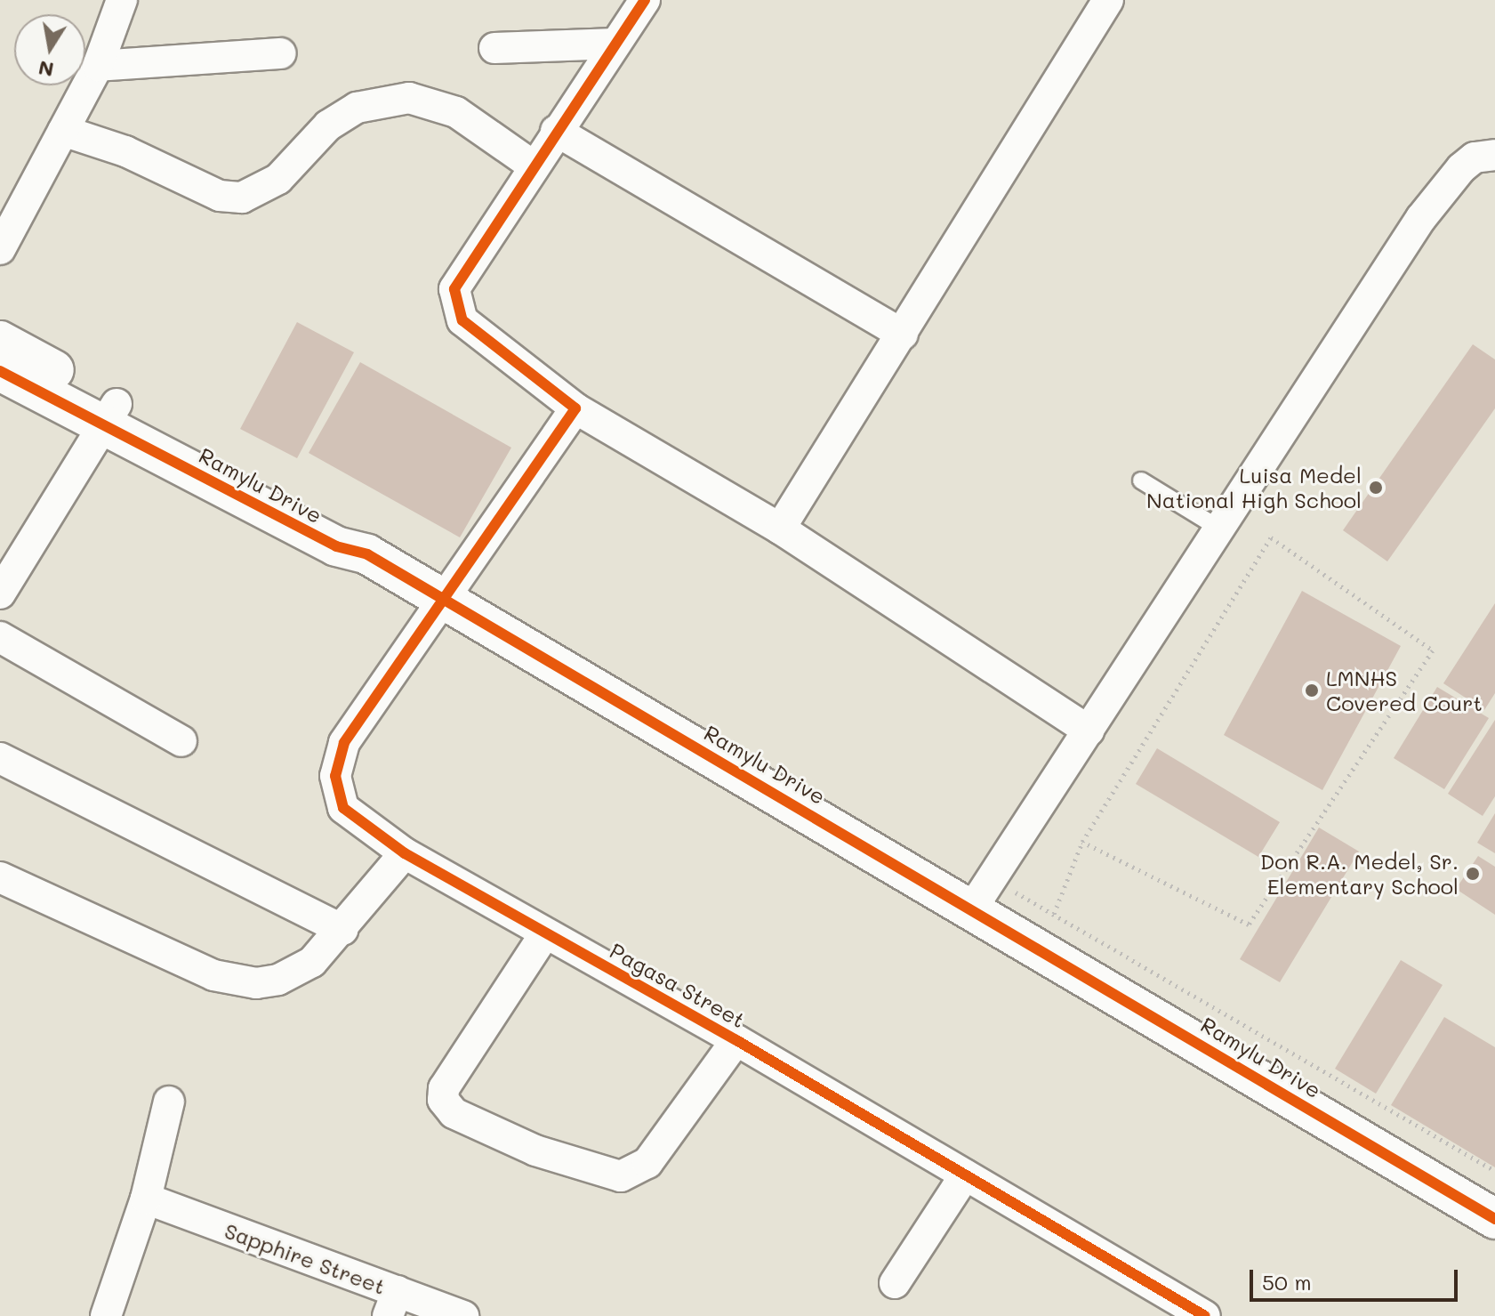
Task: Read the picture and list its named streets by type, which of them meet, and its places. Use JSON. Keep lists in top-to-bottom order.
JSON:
{
  "streets": {
    "street": ["Ramylu Drive", "Pagasa Street", "Sapphire Street"]
  },
  "crossings": [
    ["Ramylu Drive", "Pagasa Street"]
  ],
  "places": ["Luisa Medel National High School", "LMNHS Covered Court", "Don R.A. Medel, Sr. Elementary School"],
  "scale_bar": "50 m",
  "north": "bottom"
}
